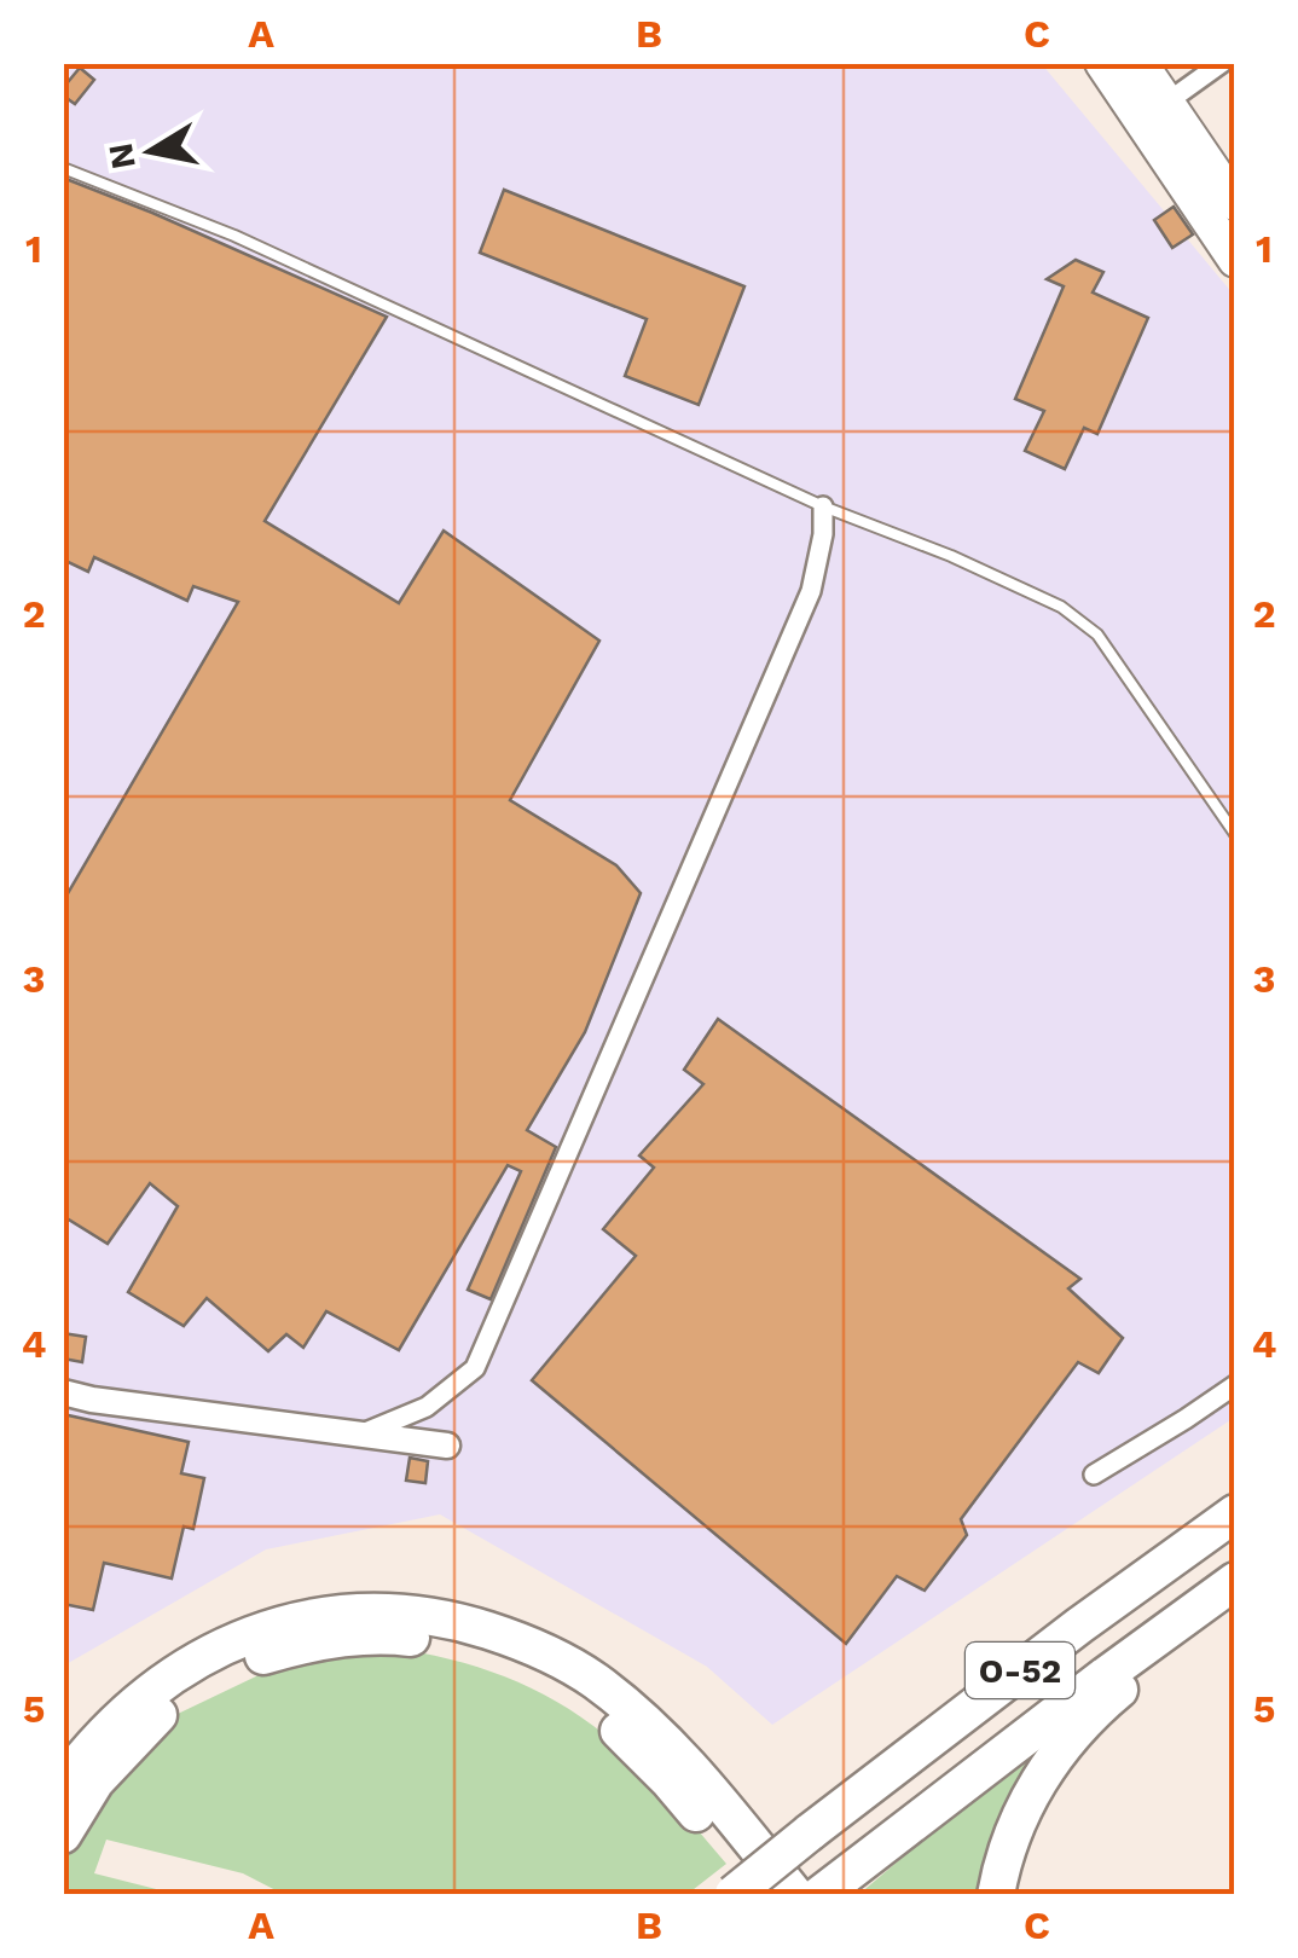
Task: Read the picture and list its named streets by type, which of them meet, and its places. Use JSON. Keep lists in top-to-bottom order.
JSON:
{
  "streets": {
    "highway": ["O-52"]
  },
  "north": "left",
  "grid": {
    "columns": ["A", "B", "C"],
    "rows": [
      "1",
      "2",
      "3",
      "4",
      "5"
    ]
  }
}
